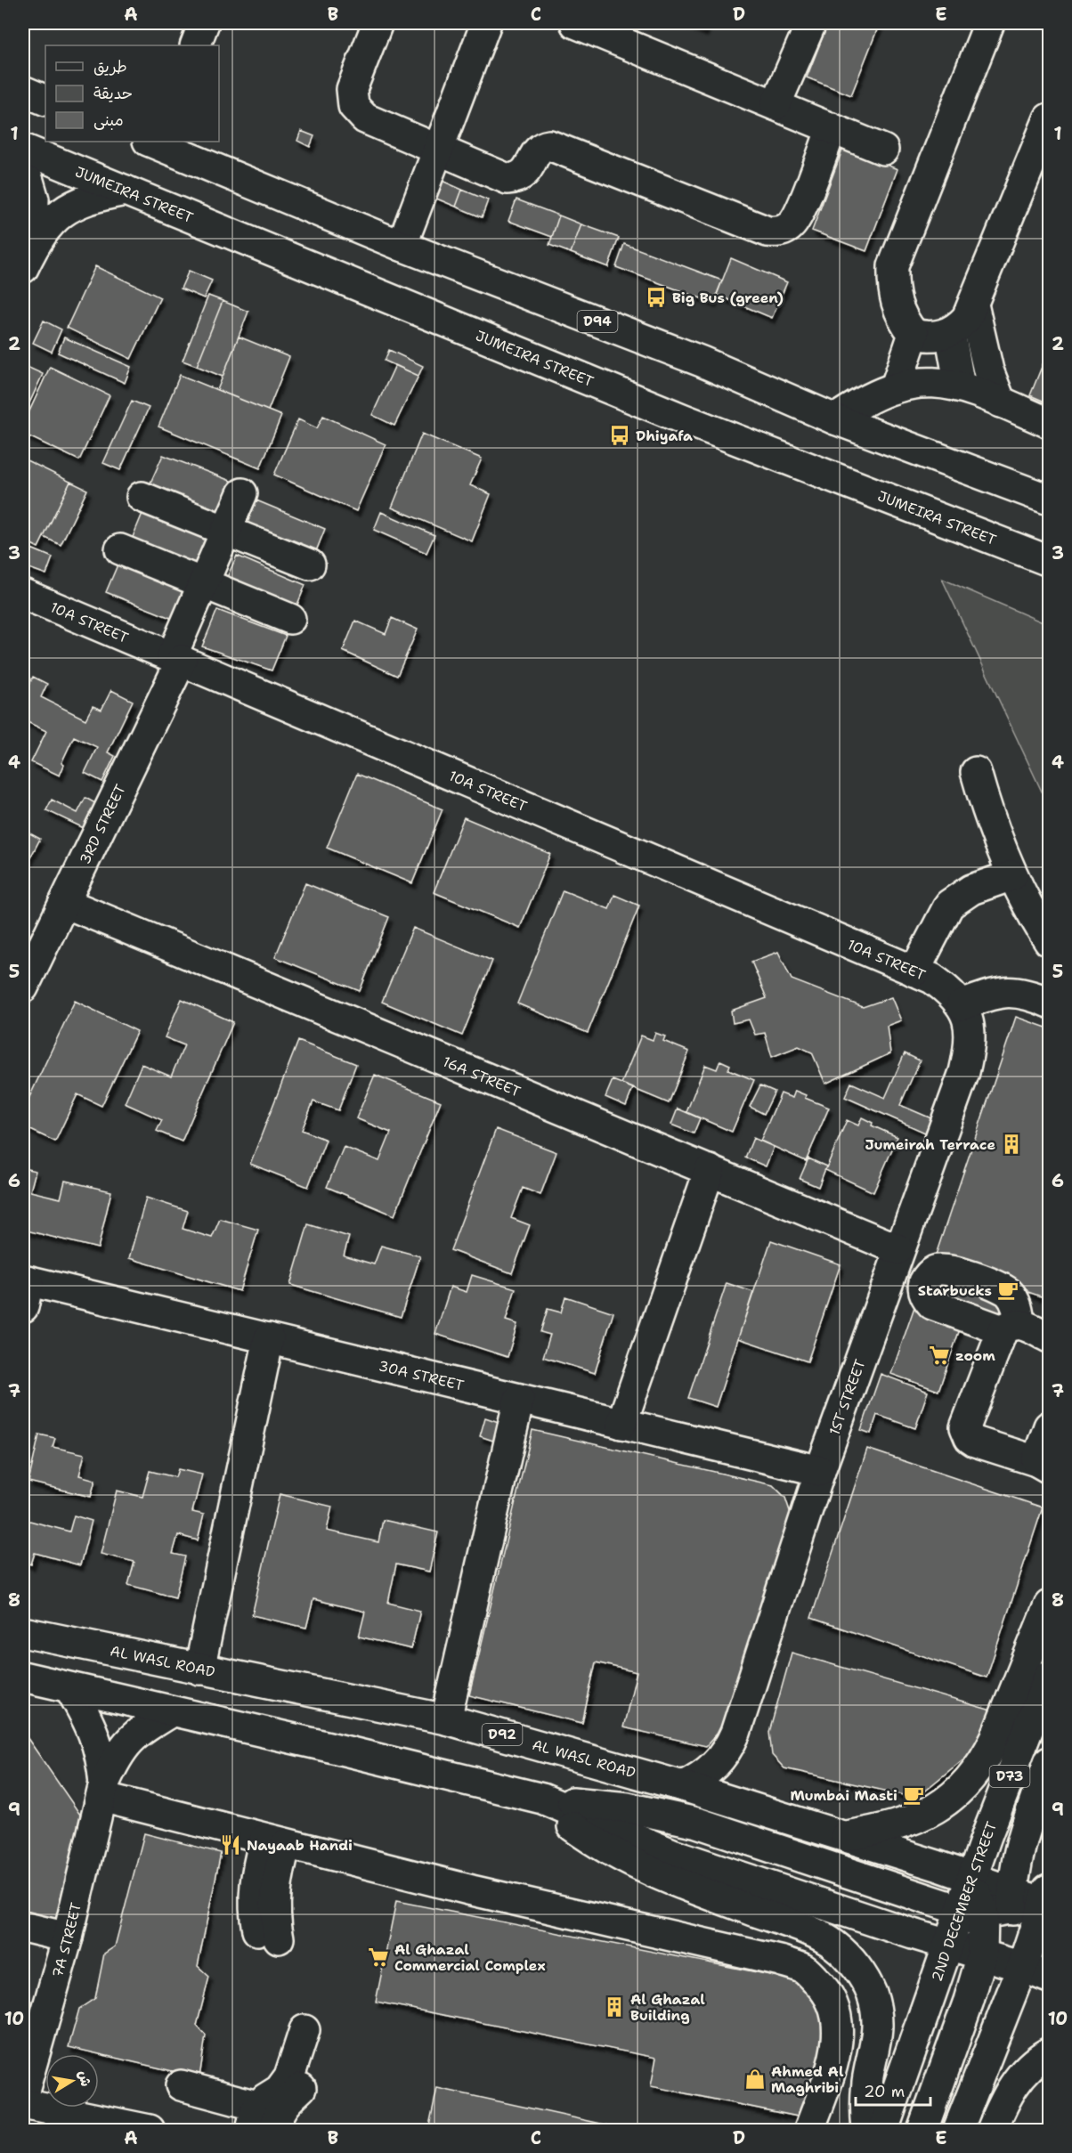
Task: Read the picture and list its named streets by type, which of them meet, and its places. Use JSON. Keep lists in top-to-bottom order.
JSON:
{
  "streets": {
    "street": [
      "JUMEIRA STREET",
      "D94",
      "10A STREET",
      "3RD STREET",
      "16A STREET",
      "30A STREET",
      "1ST STREET",
      "AL WASL ROAD",
      "D92",
      "D73",
      "2ND DECEMBER STREET",
      "7A STREET"
    ]
  },
  "crossings": [
    ["10A STREET", "3RD STREET"],
    ["10A STREET", "1ST STREET"],
    ["3RD STREET", "16A STREET"],
    ["16A STREET", "1ST STREET"],
    ["30A STREET", "1ST STREET"],
    ["1ST STREET", "AL WASL ROAD"],
    ["AL WASL ROAD", "2ND DECEMBER STREET"]
  ],
  "places": {
    "bus stop": ["Big Bus (green)", "Dhiyafa"],
    "building": ["Jumeirah Terrace", "Al Ghazal Building"],
    "cafe": ["Starbucks", "Mumbai Masti"],
    "supermarket": ["zoom", "Al Ghazal Commercial Complex"],
    "restaurant": ["Nayaab Handi"],
    "shop": ["Ahmed Al Maghribi"]
  },
  "legend": ["طريق", "حديقة", "مبنى"],
  "scale_bar": "20 m",
  "north": "right",
  "grid": {
    "columns": [
      "A",
      "B",
      "C",
      "D",
      "E"
    ],
    "rows": [
      "1",
      "2",
      "3",
      "4",
      "5",
      "6",
      "7",
      "8",
      "9",
      "10"
    ]
  }
}
